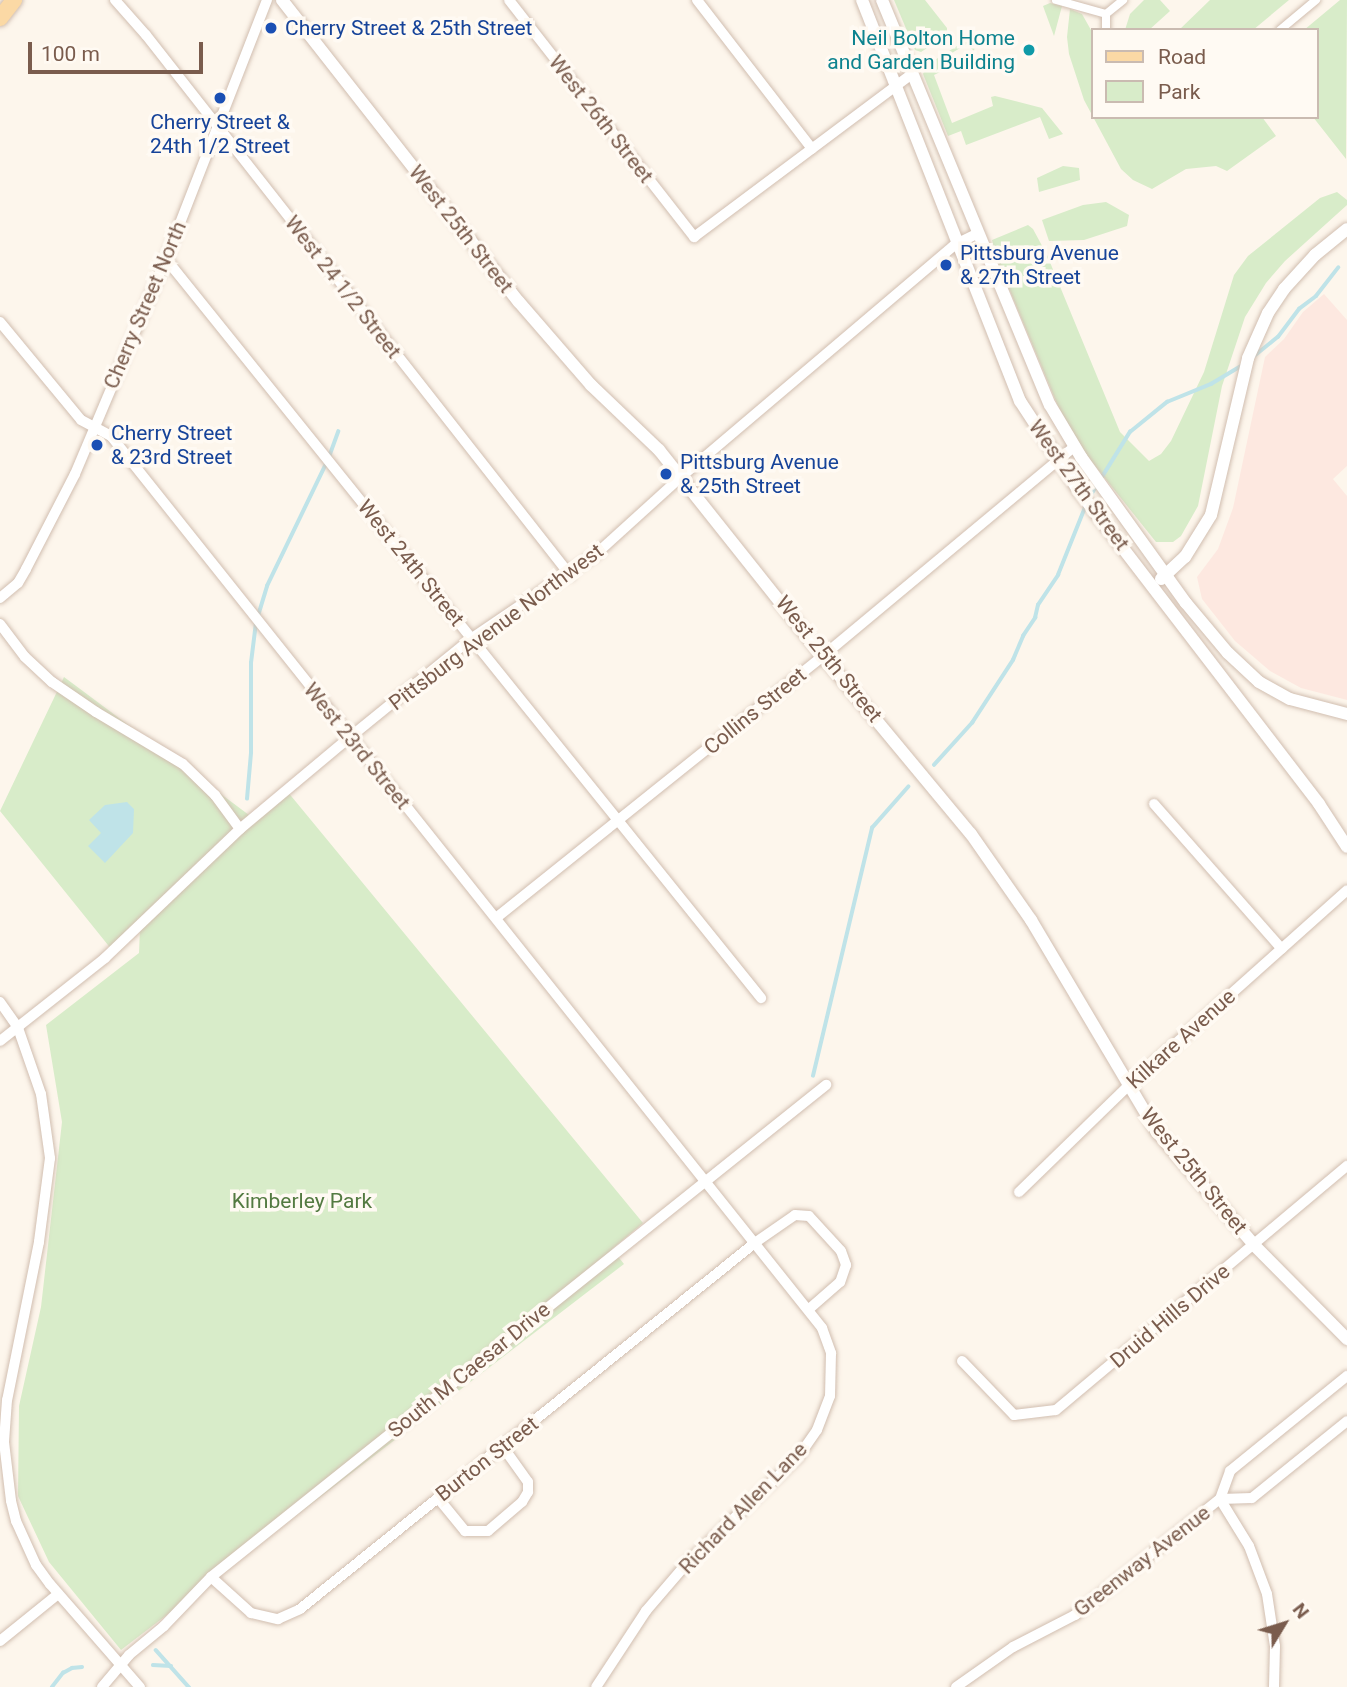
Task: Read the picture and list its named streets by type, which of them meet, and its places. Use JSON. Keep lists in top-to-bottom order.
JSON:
{
  "streets": {
    "street": [
      "West 26th Street",
      "West 25th Street",
      "West 24 1/2 Street",
      "Cherry Street North",
      "West 27th Street",
      "West 24th Street",
      "Pittsburg Avenue Northwest",
      "Collins Street",
      "West 23rd Street",
      "Kilkare Avenue",
      "Druid Hills Drive",
      "South M Caesar Drive",
      "Burton Street",
      "Richard Allen Lane",
      "Greenway Avenue"
    ]
  },
  "crossings": [
    ["West 25th Street", "Pittsburg Avenue Northwest"],
    ["West 25th Street", "Collins Street"],
    ["West 25th Street", "Kilkare Avenue"],
    ["West 25th Street", "Druid Hills Drive"],
    ["West 24 1/2 Street", "Cherry Street North"],
    ["West 24 1/2 Street", "Pittsburg Avenue Northwest"],
    ["Cherry Street North", "West 24th Street"],
    ["Cherry Street North", "West 23rd Street"],
    ["West 27th Street", "Pittsburg Avenue Northwest"],
    ["West 27th Street", "Collins Street"],
    ["West 24th Street", "Pittsburg Avenue Northwest"],
    ["West 24th Street", "Collins Street"],
    ["Pittsburg Avenue Northwest", "West 23rd Street"],
    ["Collins Street", "West 23rd Street"],
    ["West 23rd Street", "South M Caesar Drive"],
    ["West 23rd Street", "Richard Allen Lane"],
    ["South M Caesar Drive", "Burton Street"],
    ["South M Caesar Drive", "Richard Allen Lane"],
    ["Burton Street", "Richard Allen Lane"]
  ],
  "parks": ["Kimberley Park"],
  "places": [
    "Cherry Street & 25th Street",
    "Neil Bolton Home and Garden Building",
    "Cherry Street & 24th 1/2 Street",
    "Pittsburg Avenue & 27th Street",
    "Cherry Street & 23rd Street",
    "Pittsburg Avenue & 25th Street"
  ],
  "legend": ["Road", "Park"],
  "scale_bar": "100 m",
  "north": "top right"
}
